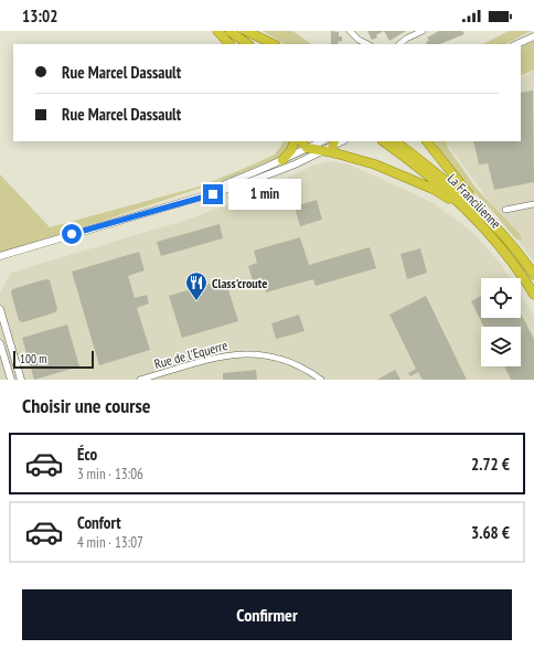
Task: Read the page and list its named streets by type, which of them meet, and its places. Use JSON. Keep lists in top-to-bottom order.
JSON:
{
  "streets": {
    "highway": ["La Francilienne"],
    "street": ["Rue de l'Equerre"]
  },
  "places": {
    "restaurant": ["Class'croute"]
  },
  "scale_bar": "100 m",
  "page": {
    "status": "13:02",
    "banner": ["Rue Marcel Dassault", "Rue Marcel Dassault"],
    "bubble": "1 min",
    "scale": "100 m",
    "heading": "Choisir une course",
    "list": [
      {
        "name": "Éco",
        "note": "3 min · 13:06",
        "value": "2.72 €"
      },
      {
        "name": "Confort",
        "note": "4 min · 13:07",
        "value": "3.68 €"
      }
    ],
    "buttons": "Confirmer"
  }
}
